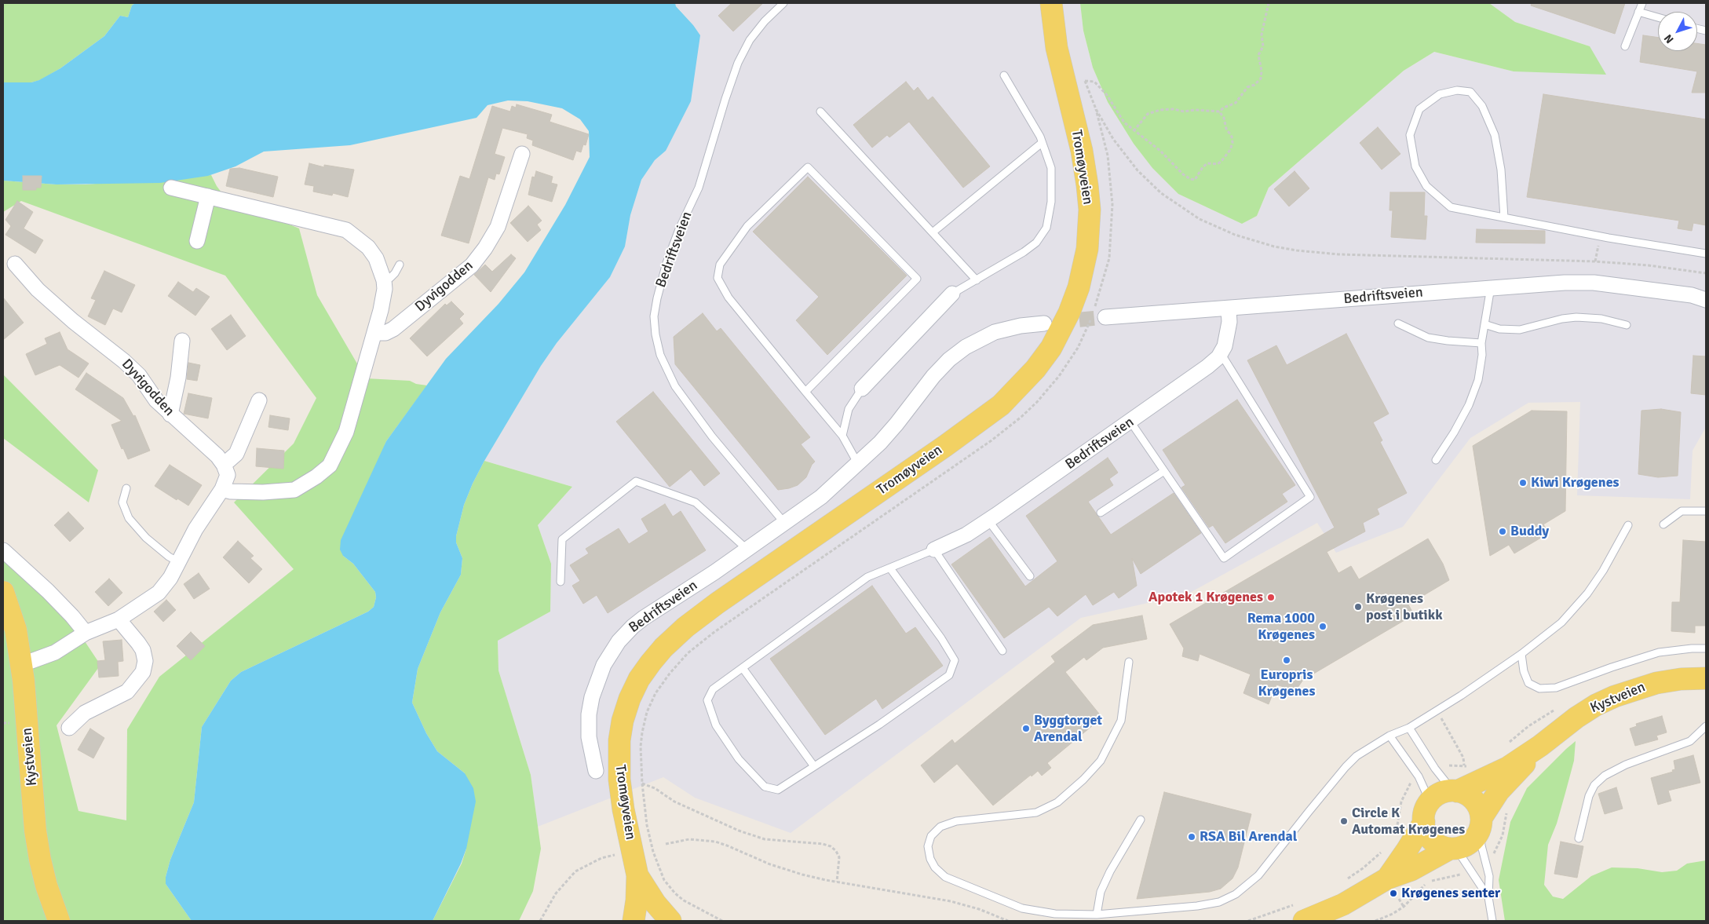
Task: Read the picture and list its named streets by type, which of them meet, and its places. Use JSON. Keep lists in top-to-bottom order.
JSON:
{
  "streets": {
    "main road": ["Tromøyveien", "Kystveien"],
    "street": ["Bedriftsveien", "Dyvigodden"]
  },
  "places": [
    "Kiwi Krøgenes",
    "Buddy",
    "Apotek 1 Krøgenes",
    "Krøgenes post i butikk",
    "Rema 1000 Krøgenes",
    "Europris Krøgenes",
    "Byggtorget Arendal",
    "Circle K Automat Krøgenes",
    "RSA Bil Arendal",
    "Krøgenes senter"
  ],
  "north": "bottom left"
}
